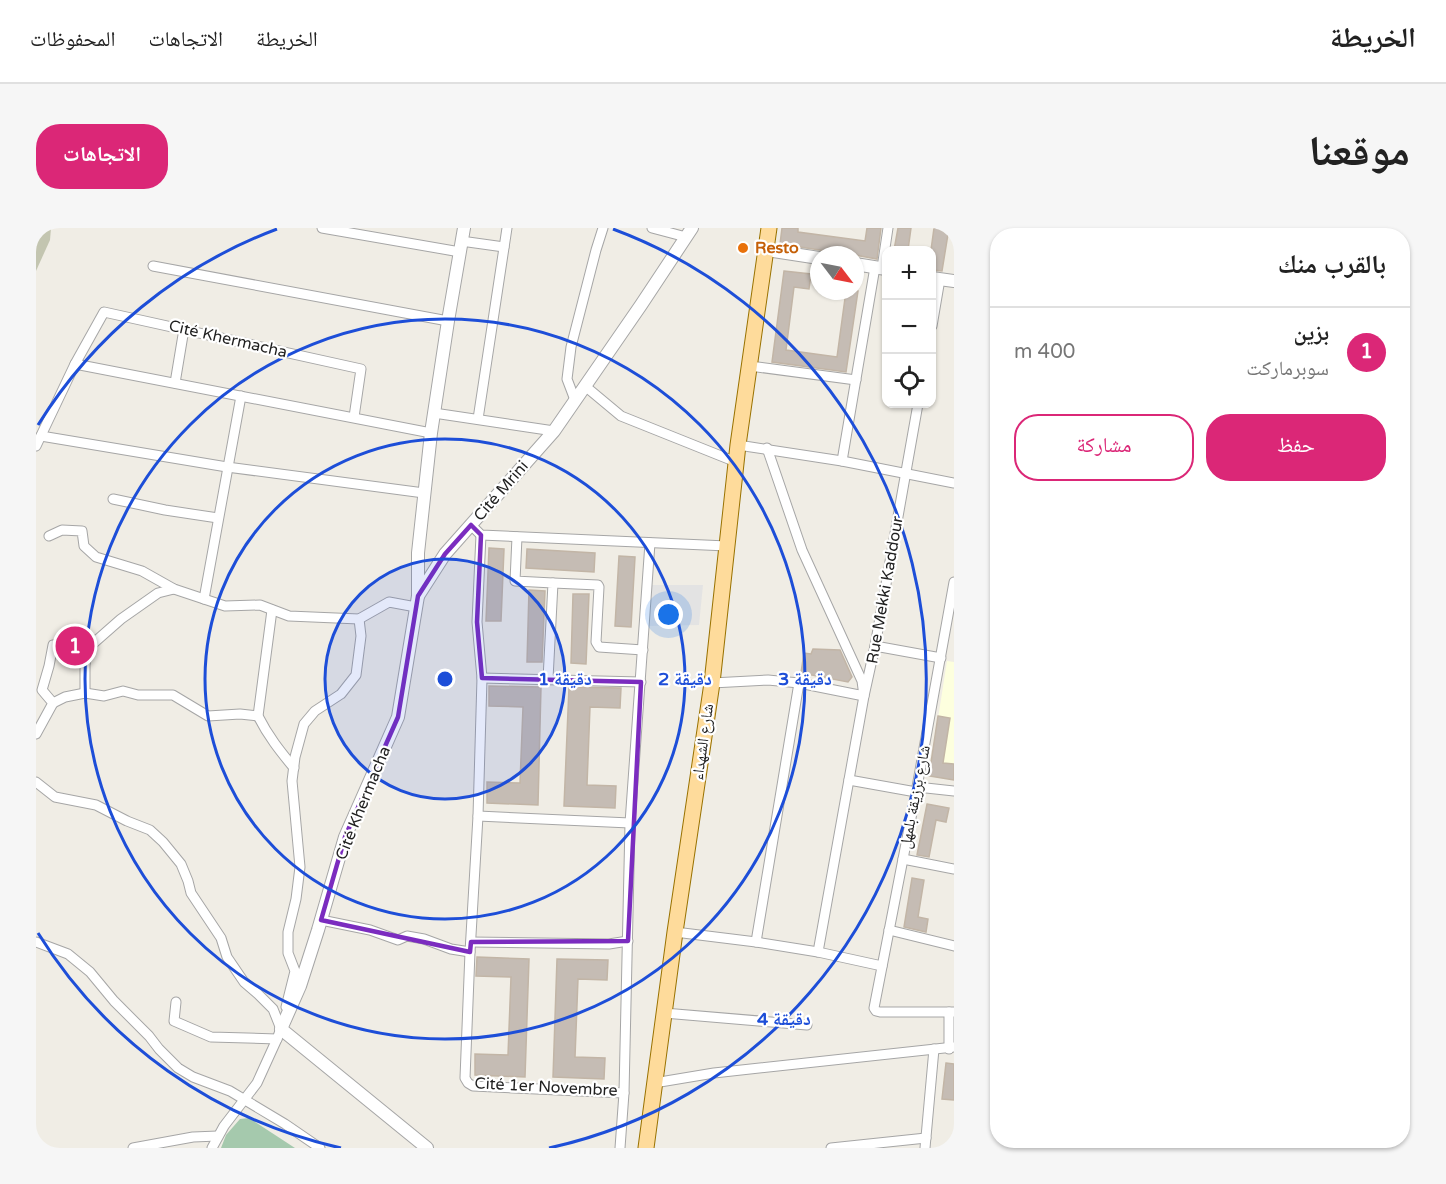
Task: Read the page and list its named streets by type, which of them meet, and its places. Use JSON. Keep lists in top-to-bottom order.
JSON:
{
  "streets": {
    "main road": ["شارع الشهداء"],
    "street": [
      "Cité Khermacha",
      "Cité Mrini",
      "Rue Mekki Kaddour",
      "شارع برزيقة بلمهل",
      "Cité 1er Novembre"
    ]
  },
  "crossings": [
    ["Cité Khermacha", "Cité Mrini"]
  ],
  "places": ["Resto"],
  "north": "bottom right",
  "page": {
    "header": "الخريطة",
    "nav": ["الخريطة", "الاتجاهات", "المحفوظات"],
    "title": "موقعنا",
    "buttons": [
      "الاتجاهات",
      ["حفظ", "مشاركة"]
    ],
    "heading": "بالقرب منك",
    "map_buttons": ["+", "−"],
    "list": [
      {
        "mark": "1",
        "name": "بزين",
        "note": "سوبرماركت",
        "value": "400 m"
      }
    ],
    "pins": "1"
  },
  "rings": [
    "1 دقيقة",
    "2 دقيقة",
    "3 دقيقة",
    "4 دقيقة"
  ]
}
